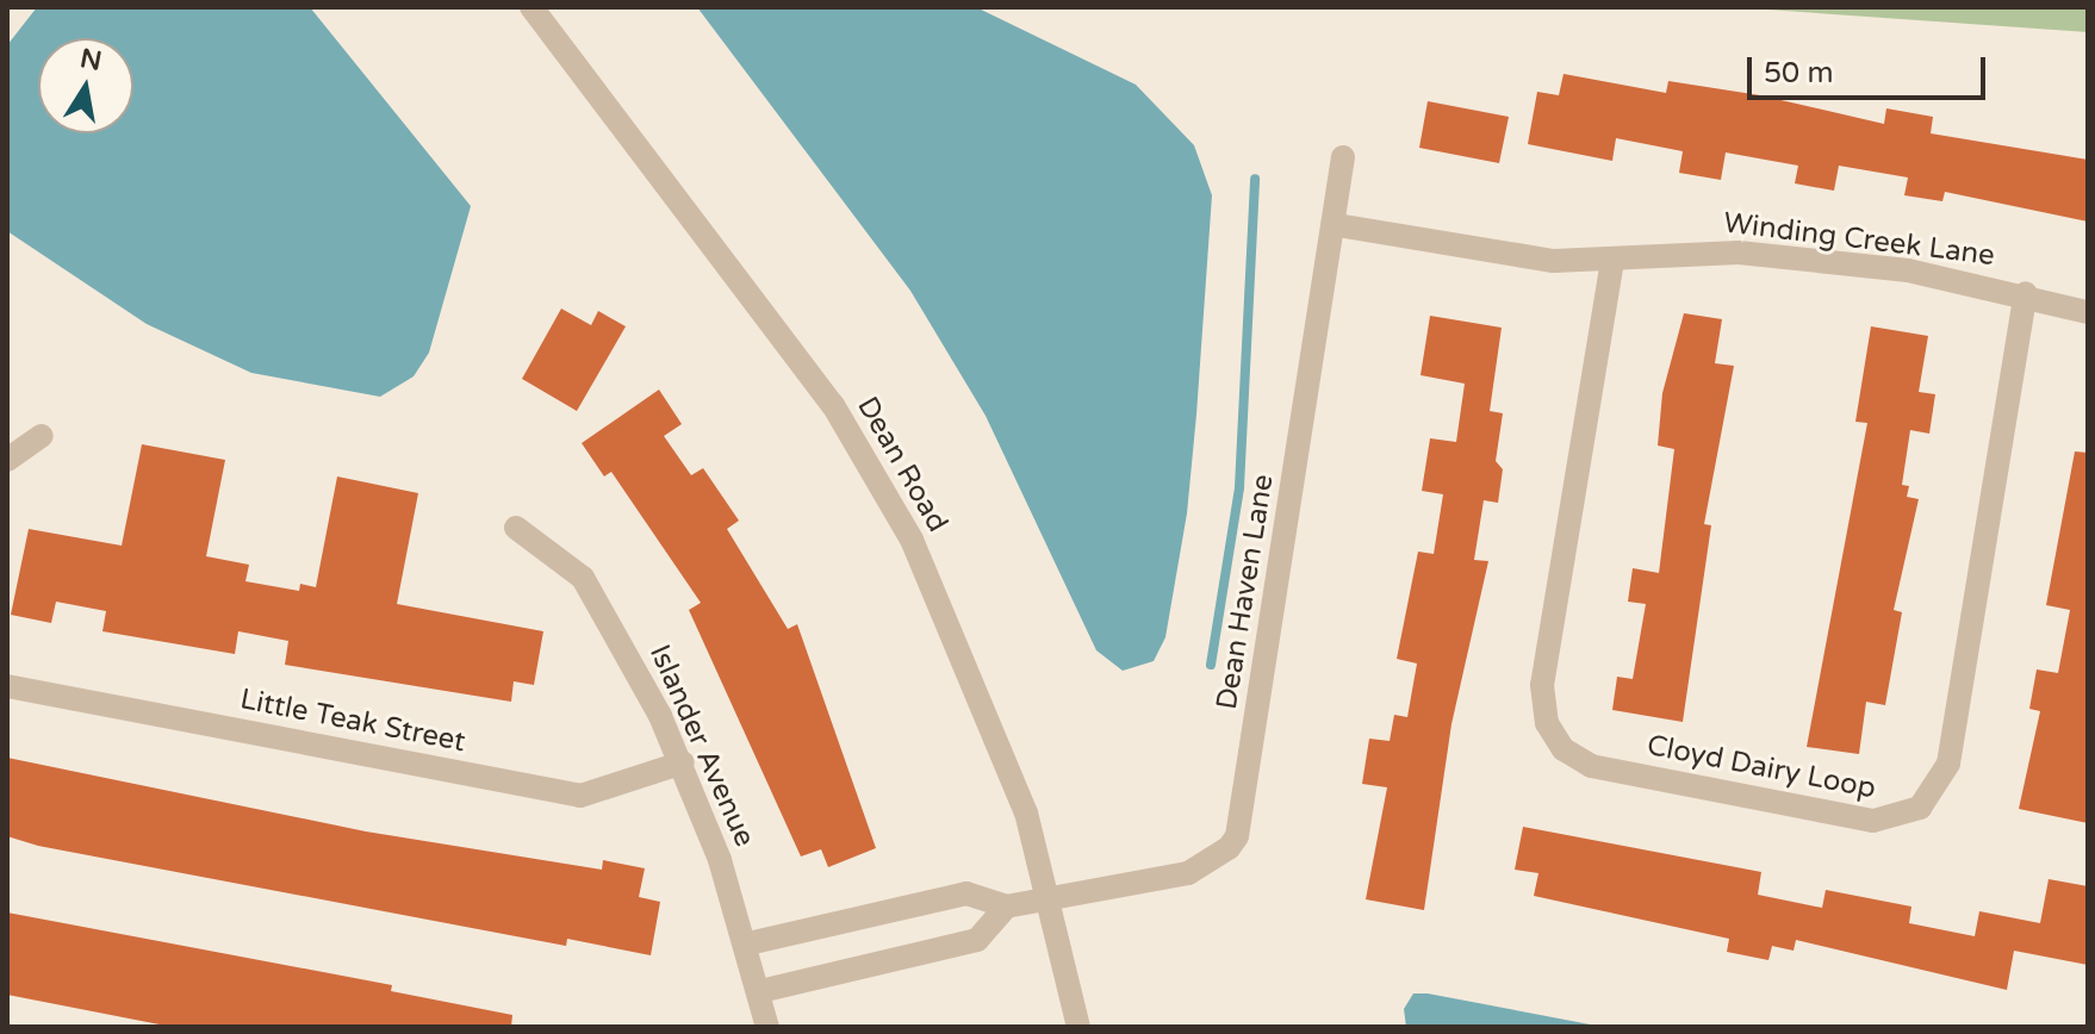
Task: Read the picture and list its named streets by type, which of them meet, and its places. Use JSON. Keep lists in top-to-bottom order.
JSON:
{
  "streets": {
    "street": [
      "Winding Creek Lane",
      "Dean Road",
      "Dean Haven Lane",
      "Little Teak Street",
      "Islander Avenue",
      "Cloyd Dairy Loop"
    ]
  },
  "crossings": [
    ["Winding Creek Lane", "Dean Haven Lane"],
    ["Winding Creek Lane", "Cloyd Dairy Loop"],
    ["Dean Road", "Dean Haven Lane"],
    ["Little Teak Street", "Islander Avenue"]
  ],
  "scale_bar": "50 m",
  "north": "top"
}
